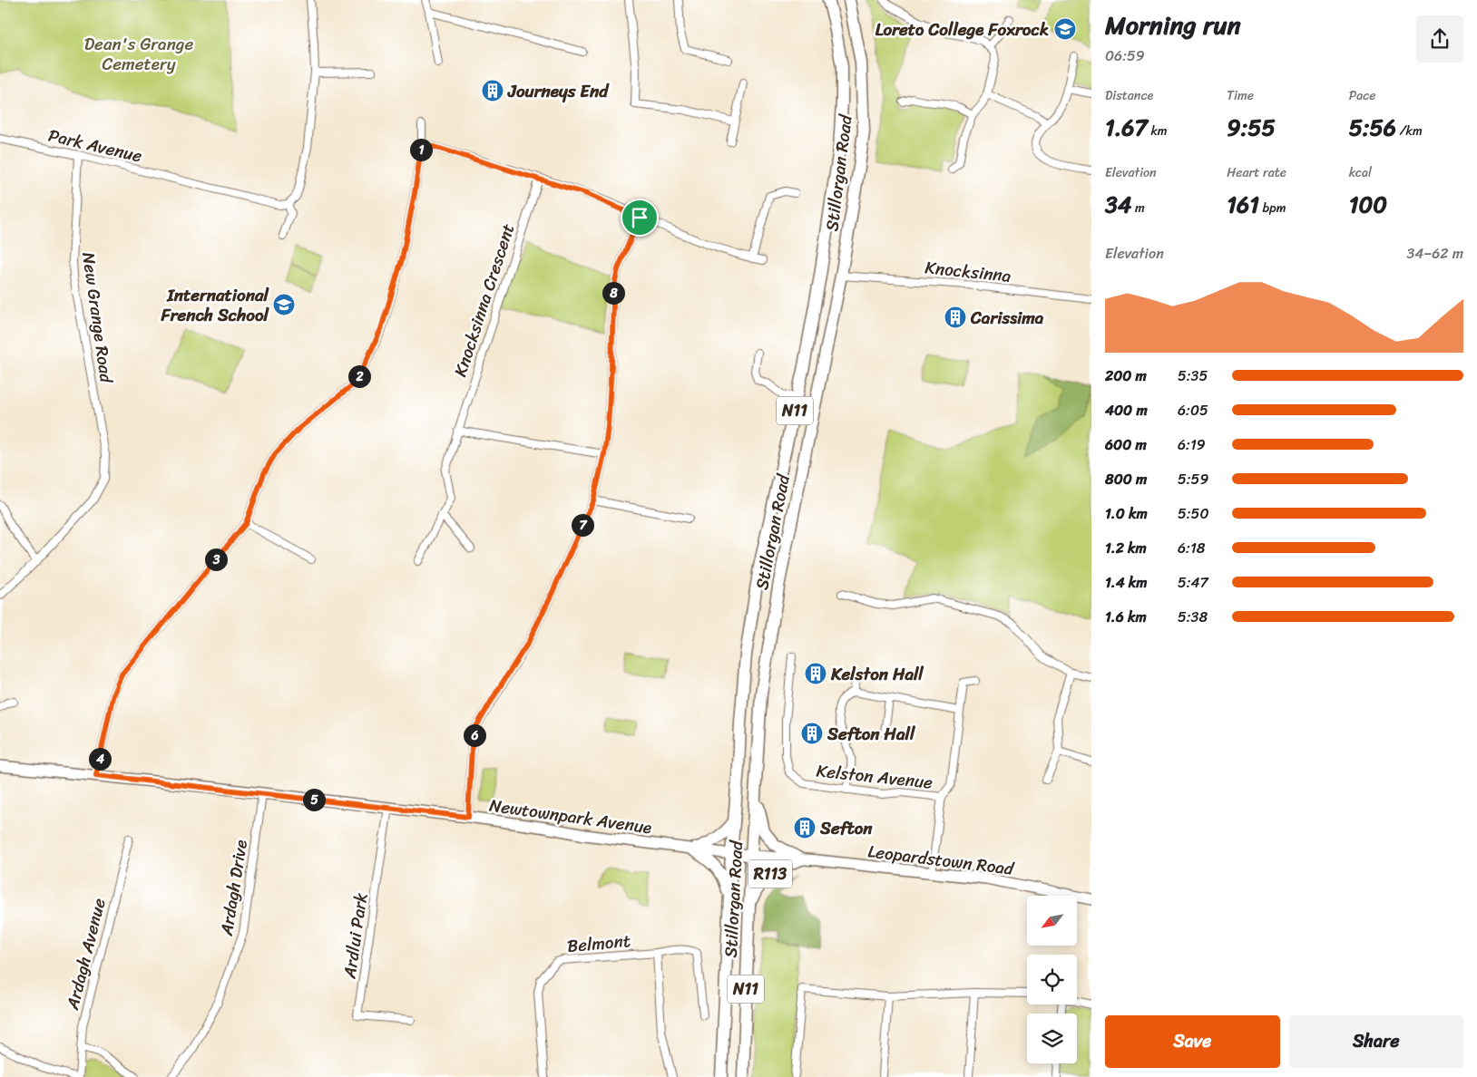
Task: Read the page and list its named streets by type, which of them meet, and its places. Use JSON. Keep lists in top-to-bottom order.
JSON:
{
  "streets": {
    "highway": ["Stillorgan Road", "N11", "R113"],
    "main road": ["Newtownpark Avenue", "Leopardstown Road"],
    "street": [
      "Park Avenue",
      "Knocksinna",
      "Knocksinna Crescent",
      "New Grange Road",
      "Kelston Avenue",
      "Ardagh Drive",
      "Ardlui Park",
      "Belmont",
      "Ardagh Avenue"
    ]
  },
  "crossings": [
    ["Park Avenue", "New Grange Road"],
    ["Stillorgan Road", "Knocksinna"],
    ["Stillorgan Road", "N11"],
    ["Stillorgan Road", "Newtownpark Avenue"],
    ["Stillorgan Road", "Leopardstown Road"],
    ["Stillorgan Road", "R113"],
    ["N11", "Newtownpark Avenue"],
    ["N11", "Leopardstown Road"],
    ["N11", "R113"],
    ["Newtownpark Avenue", "Leopardstown Road"],
    ["Newtownpark Avenue", "Ardagh Drive"],
    ["Newtownpark Avenue", "Ardlui Park"],
    ["Leopardstown Road", "R113"]
  ],
  "parks": ["Dean's Grange Cemetery"],
  "places": {
    "school or university": ["Loreto College Foxrock", "International French School"],
    "building": [
      "Journeys End",
      "Carissima",
      "Kelston Hall",
      "Sefton Hall",
      "Sefton"
    ]
  },
  "north": "bottom left",
  "page": {
    "heading": ["Morning run", "06:59"],
    "stats": [
      ["Distance", "1.67 km"],
      ["Time", "9:55"],
      ["Pace", "5:56 /km"],
      ["Elevation", "34 m"],
      ["Heart rate", "161 bpm"],
      ["kcal", "100"]
    ],
    "pins": [
      "1",
      "8",
      "2",
      "7",
      "3",
      "6",
      "4",
      "5"
    ],
    "chart": ["Elevation", "34–62 m"],
    "list": [
      {
        "name": "200 m",
        "note": "5:35"
      },
      {
        "name": "400 m",
        "note": "6:05"
      },
      {
        "name": "600 m",
        "note": "6:19"
      },
      {
        "name": "800 m",
        "note": "5:59"
      },
      {
        "name": "1.0 km",
        "note": "5:50"
      },
      {
        "name": "1.2 km",
        "note": "6:18"
      },
      {
        "name": "1.4 km",
        "note": "5:47"
      },
      {
        "name": "1.6 km",
        "note": "5:38"
      }
    ],
    "buttons": ["Save", "Share"]
  }
}
